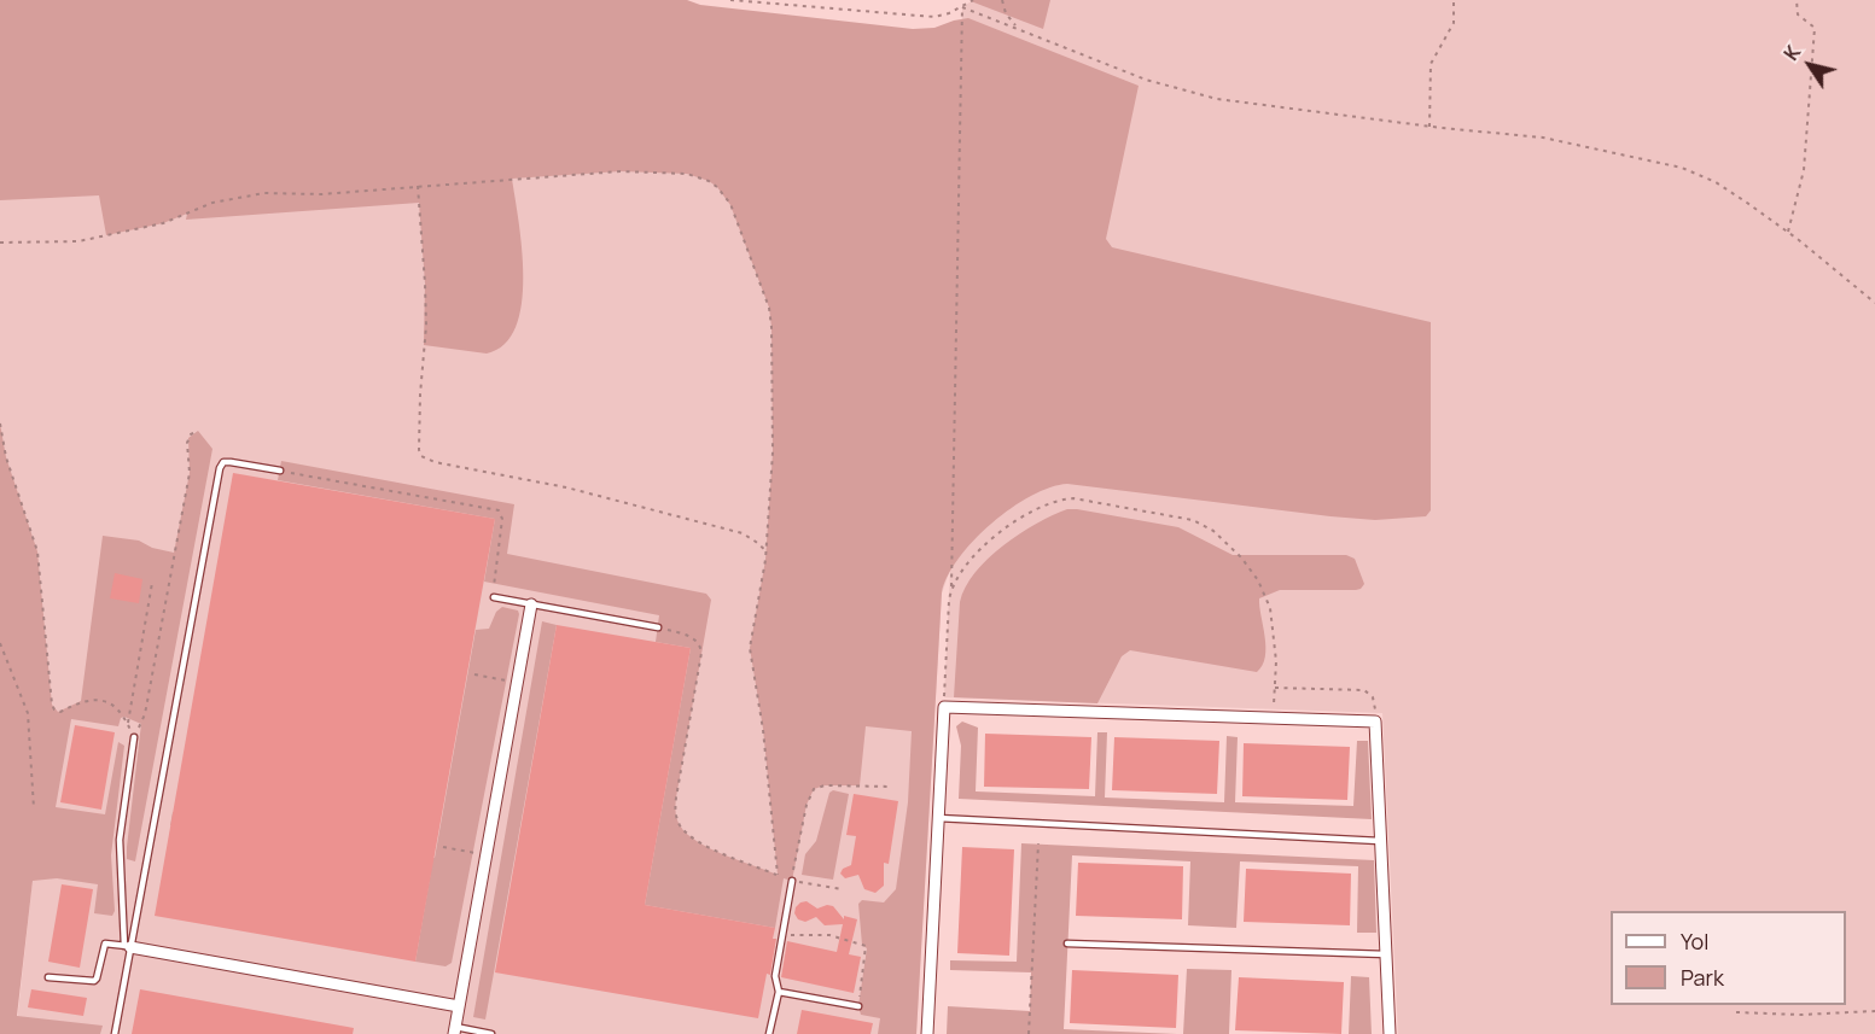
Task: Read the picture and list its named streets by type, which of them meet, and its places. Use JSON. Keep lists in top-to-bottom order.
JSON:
{
  "legend": ["Yol", "Park"],
  "north": "top left"
}
